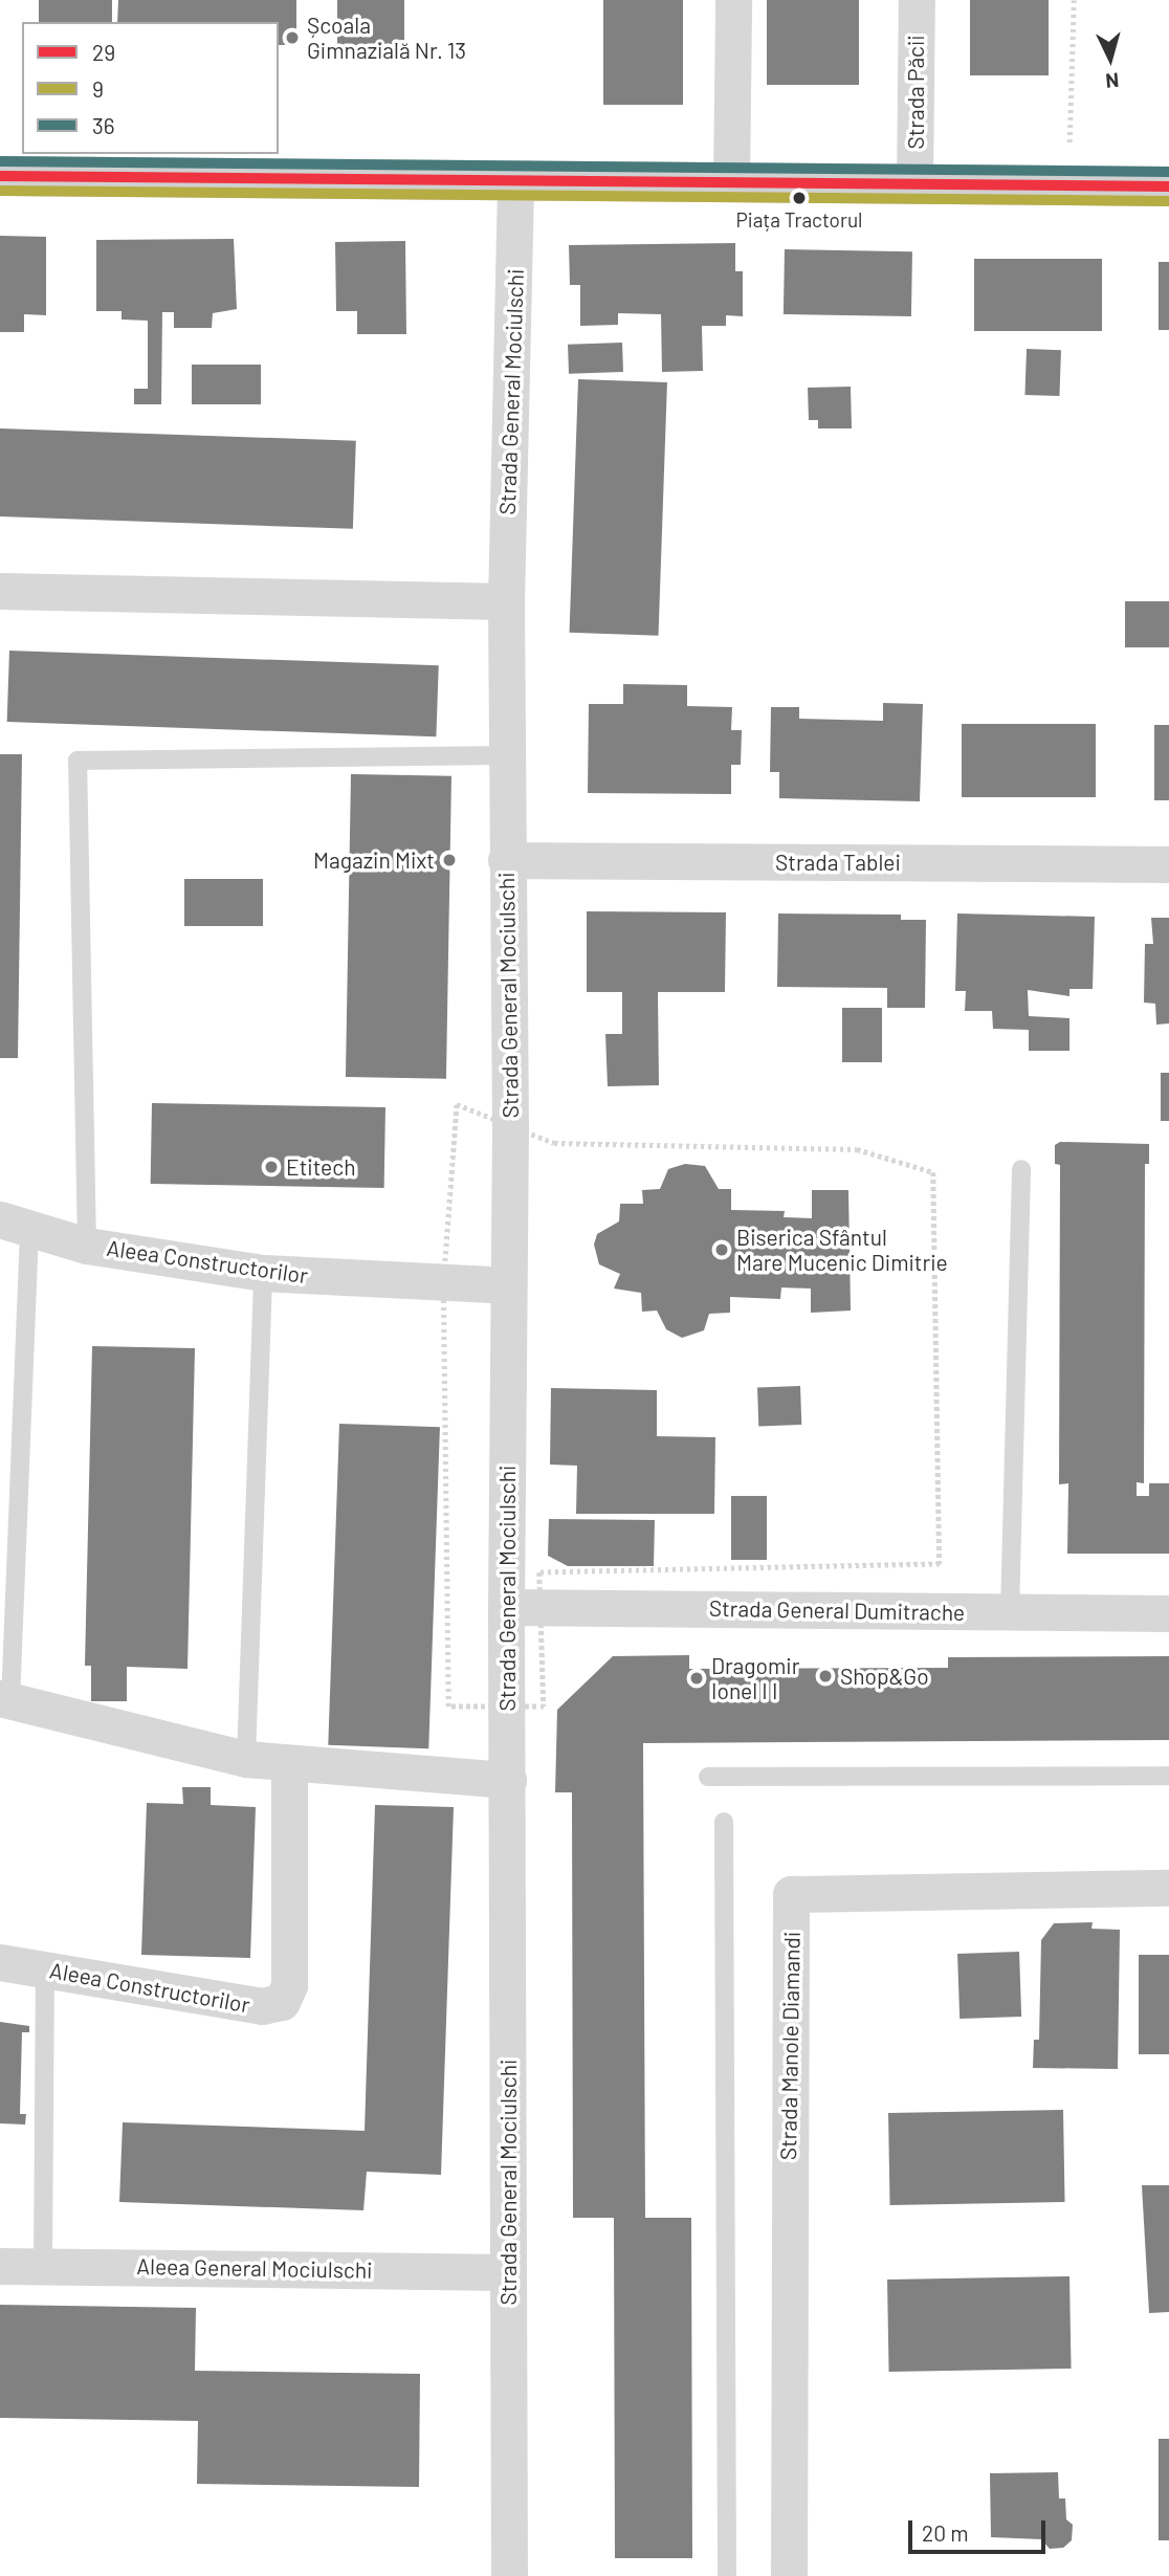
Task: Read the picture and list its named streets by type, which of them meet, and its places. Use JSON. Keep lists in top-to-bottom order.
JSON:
{
  "streets": {
    "street": [
      "Strada Păcii",
      "Strada General Mociulschi",
      "Strada Tablei",
      "Aleea Constructorilor",
      "Strada General Dumitrache",
      "Strada Manole Diamandi",
      "Aleea General Mociulschi"
    ]
  },
  "crossings": [
    ["Strada General Mociulschi", "Strada Tablei"],
    ["Strada General Mociulschi", "Aleea Constructorilor"],
    ["Strada General Mociulschi", "Strada General Dumitrache"],
    ["Strada General Mociulschi", "Aleea General Mociulschi"]
  ],
  "places": [
    "Școala Gimnazială Nr. 13",
    "Piața Tractorul",
    "Magazin Mixt",
    "Etitech",
    "Biserica Sfântul Mare Mucenic Dimitrie",
    "Shop&Go",
    "Dragomir Ionel I I"
  ],
  "lines": ["transit line 36", "transit line 29", "transit line 9"],
  "legend": ["29", "9", "36"],
  "scale_bar": "20 m",
  "north": "bottom"
}
